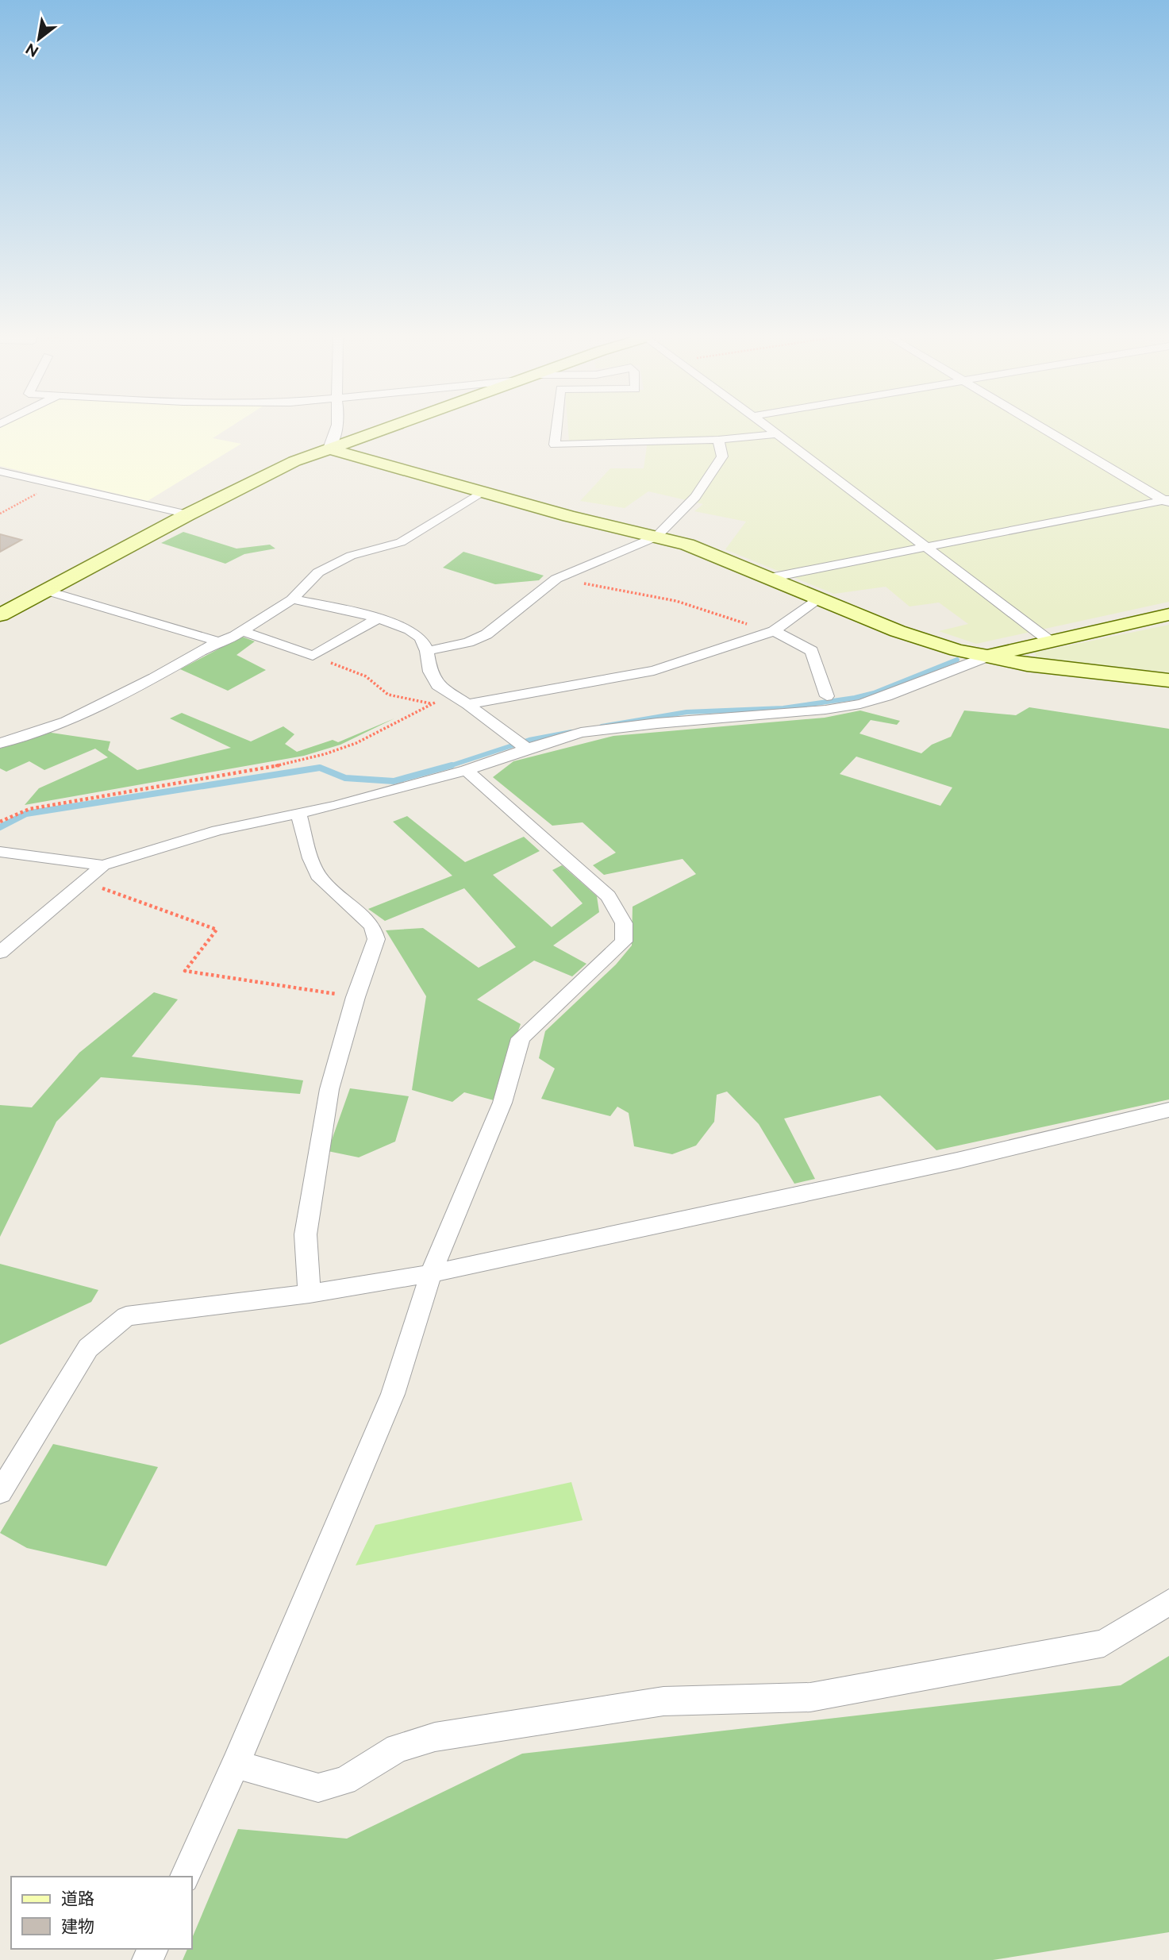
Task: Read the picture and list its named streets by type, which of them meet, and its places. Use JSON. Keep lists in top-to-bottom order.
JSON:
{
  "legend": ["道路", "建物"],
  "north": "bottom left"
}
